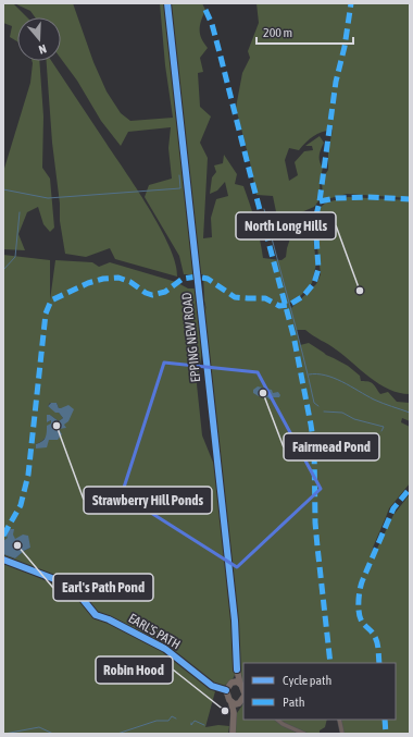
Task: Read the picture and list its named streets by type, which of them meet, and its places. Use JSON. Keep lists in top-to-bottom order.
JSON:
{
  "streets": {
    "main road": ["EPPING NEW ROAD"],
    "street": ["EARL'S PATH"]
  },
  "crossings": [
    ["EPPING NEW ROAD", "EARL'S PATH"]
  ],
  "places": [
    "North Long Hills",
    "Fairmead Pond",
    "Strawberry Hill Ponds",
    "Earl's Path Pond",
    "Robin Hood"
  ],
  "legend": ["Cycle path", "Path"],
  "scale_bar": "200 m",
  "north": "bottom"
}
